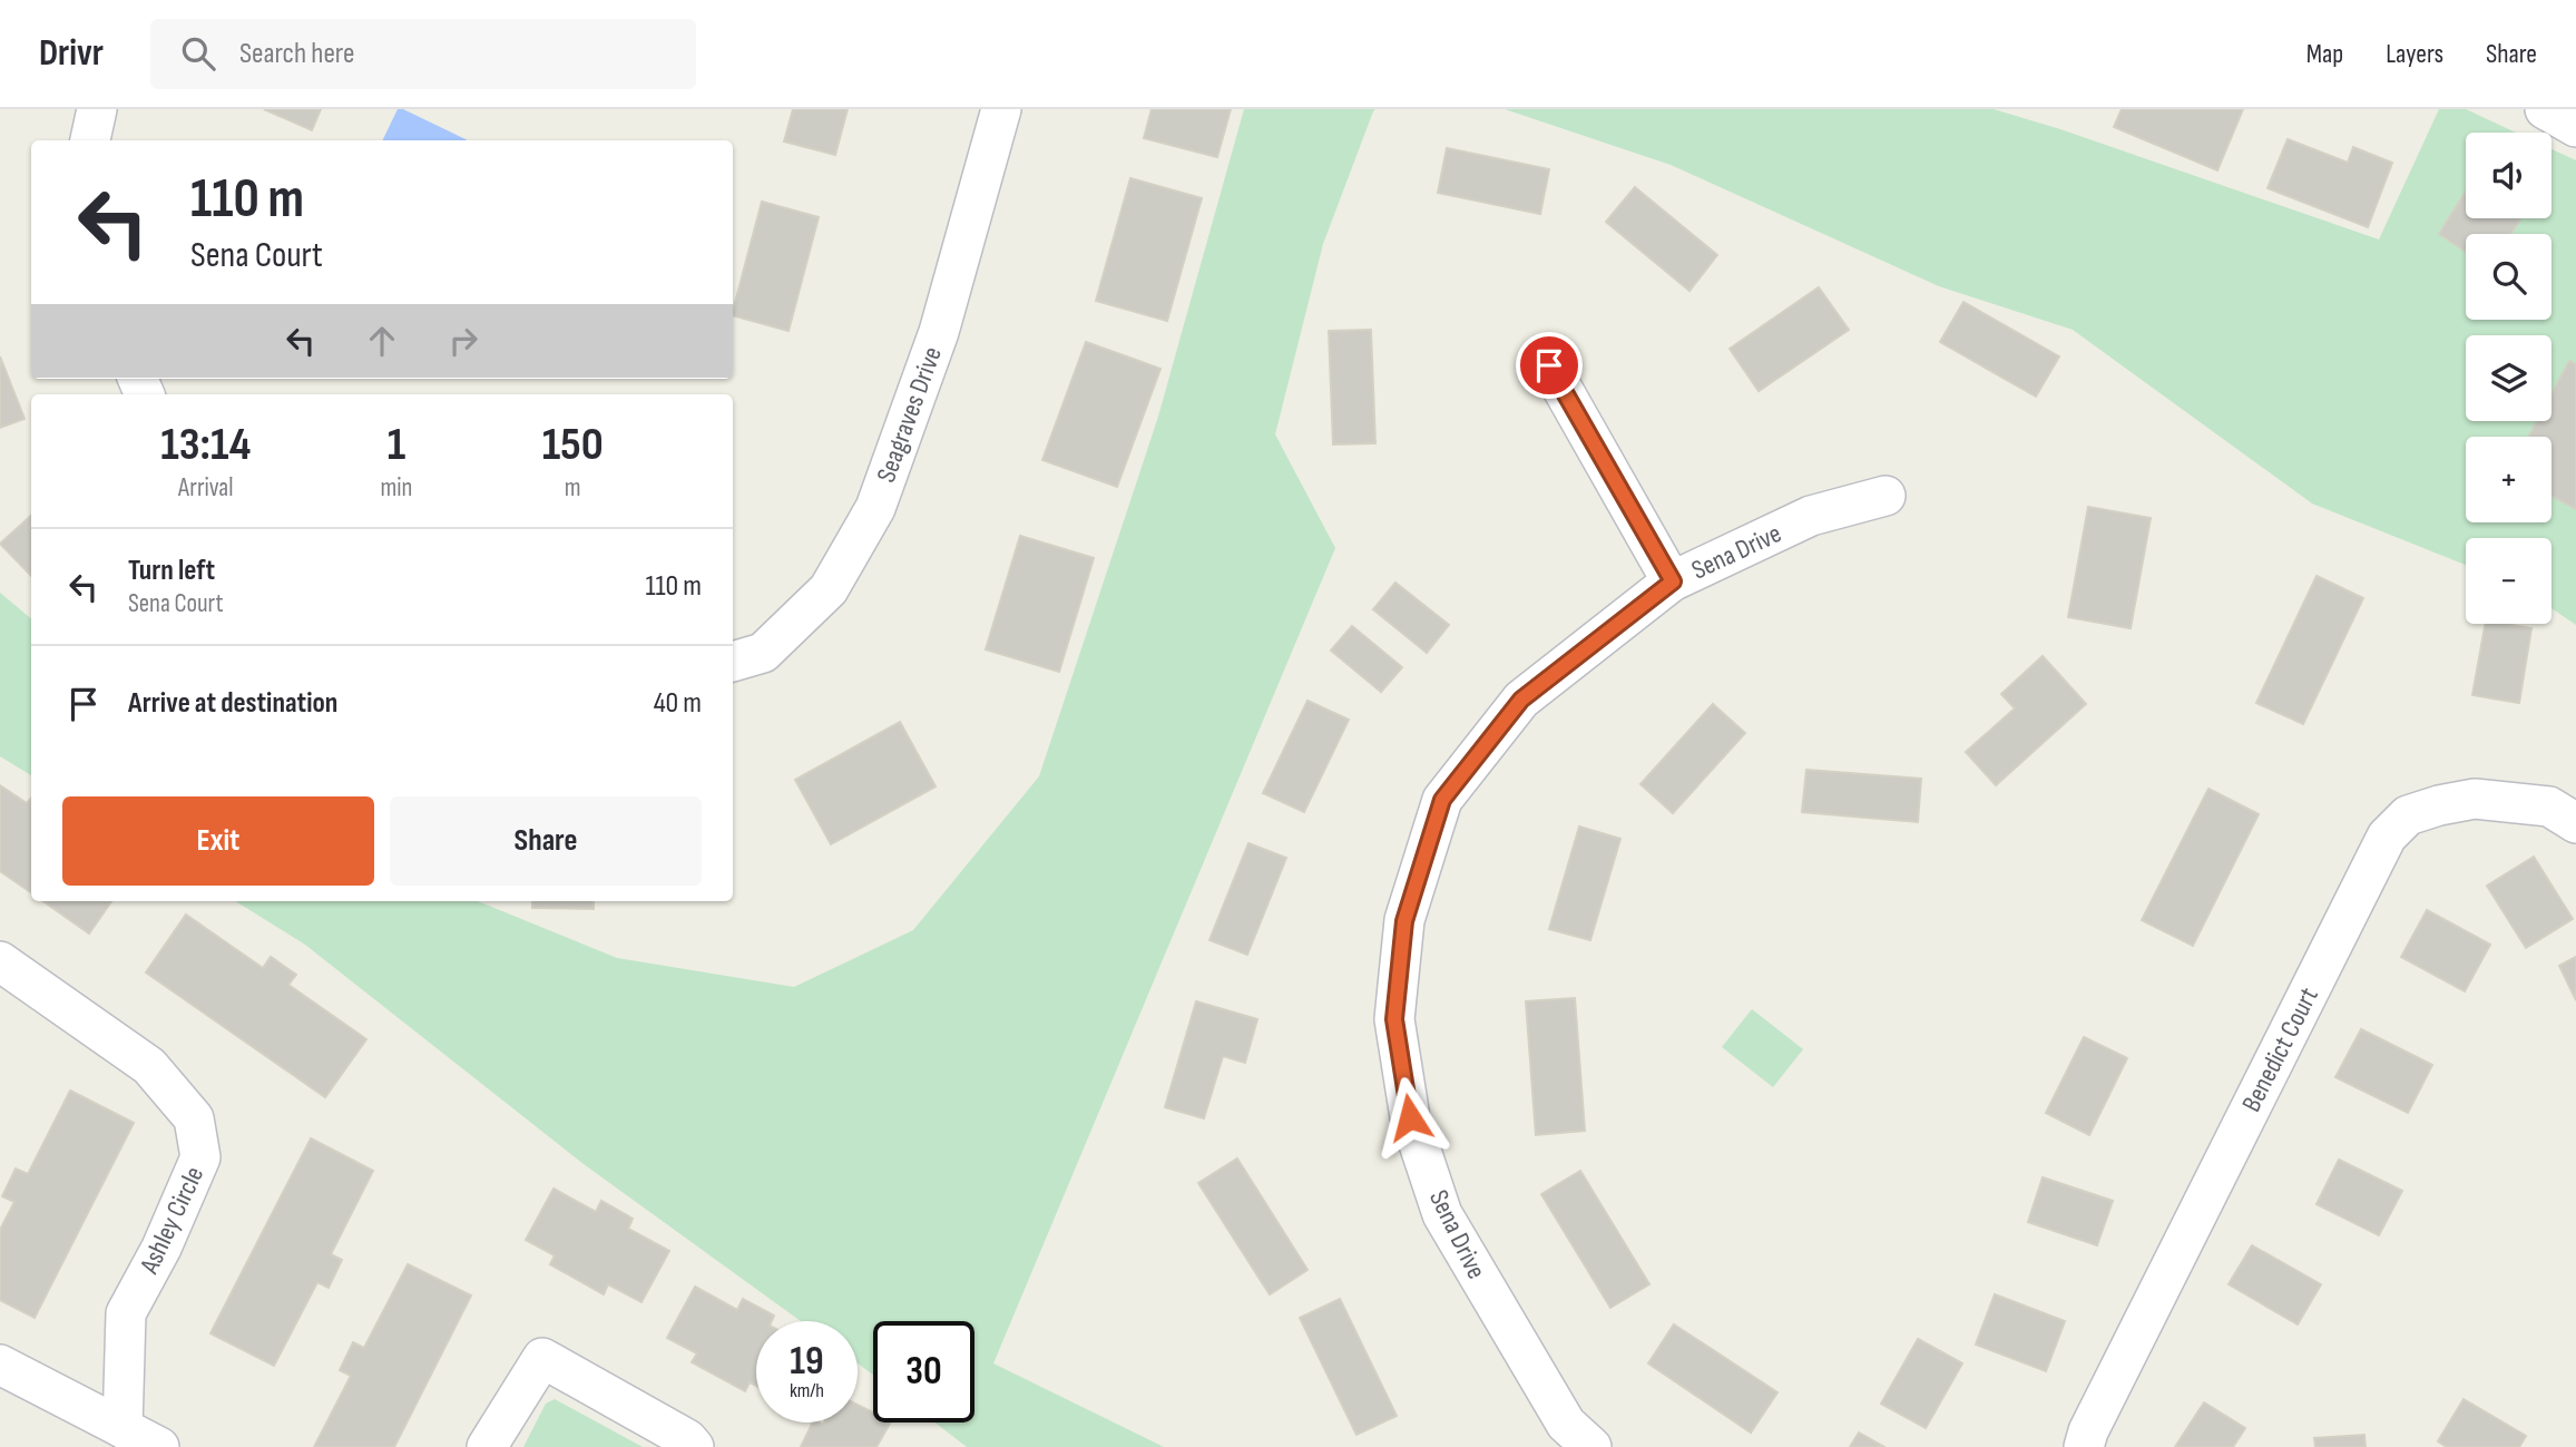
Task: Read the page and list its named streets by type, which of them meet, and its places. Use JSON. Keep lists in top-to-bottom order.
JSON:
{
  "streets": {
    "street": [
      "Seagraves Drive",
      "Sena Drive",
      "Benedict Court",
      "Ashley Circle"
    ]
  },
  "page": {
    "header": "Drivr",
    "search": "Search here",
    "nav": ["Map", "Layers", "Share"],
    "map_buttons": ["+", "−"],
    "turn": ["110 m", "Sena Court"],
    "eta": [
      "13:14",
      "Arrival",
      "1",
      "min",
      "150",
      "m"
    ],
    "list": [
      {
        "name": "Turn left",
        "note": "Sena Court",
        "value": "110 m"
      },
      {
        "name": "Arrive at destination",
        "value": "40 m"
      }
    ],
    "buttons": ["Exit", "Share"],
    "speed": "19 km/h",
    "limit": "30"
  }
}
